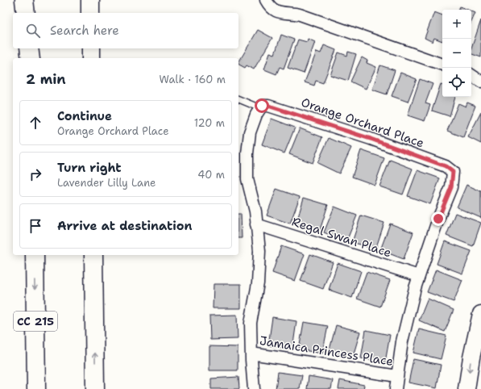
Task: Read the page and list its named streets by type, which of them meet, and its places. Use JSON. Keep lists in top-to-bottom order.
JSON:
{
  "streets": {
    "highway": ["CC 215"],
    "street": ["Orange Orchard Place", "Regal Swan Place", "Jamaica Princess Place"]
  },
  "crossings": [
    ["Orange Orchard Place", "Regal Swan Place"]
  ],
  "page": {
    "map_buttons": ["+", "−"],
    "search": "Search here",
    "heading": ["2 min", "Walk · 160 m"],
    "list": [
      ["Continue", "Orange Orchard Place", "120 m"],
      ["Turn right", "Lavender Lilly Lane", "40 m"],
      "Arrive at destination"
    ]
  }
}
